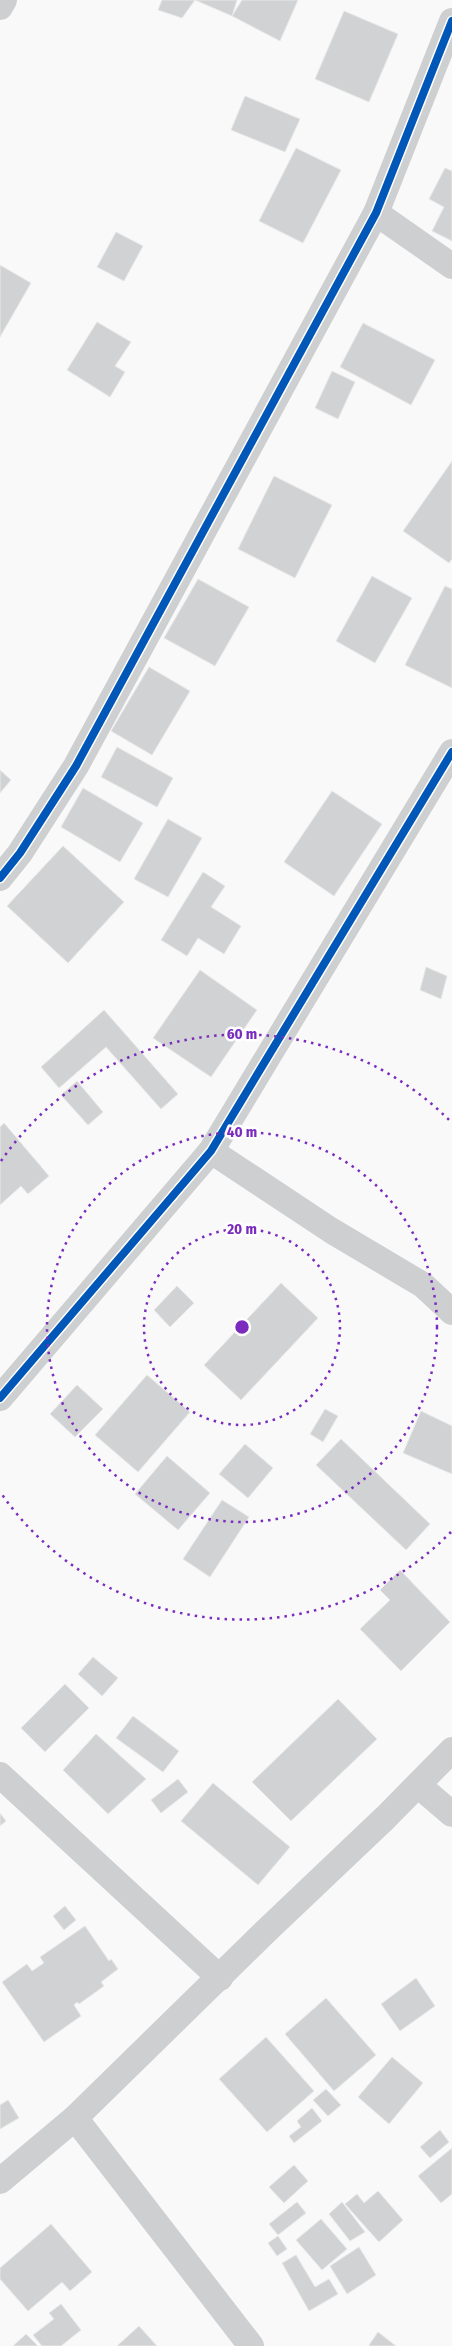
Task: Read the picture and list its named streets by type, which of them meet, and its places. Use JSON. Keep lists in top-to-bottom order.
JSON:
{
  "rings": ["60 m", "40 m", "20 m"]
}
